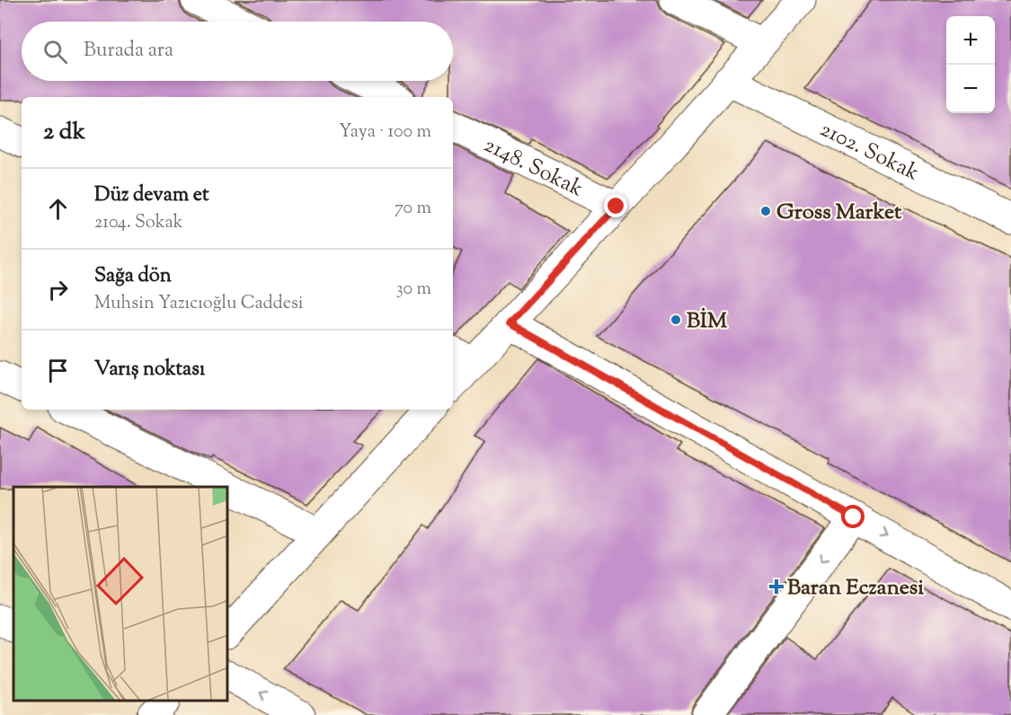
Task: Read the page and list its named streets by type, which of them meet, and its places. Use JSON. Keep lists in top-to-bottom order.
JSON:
{
  "streets": {
    "street": ["2102. Sokak", "2148. Sokak"]
  },
  "places": {
    "other": ["Gross Market", "BİM"],
    "health": ["Baran Eczanesi"]
  },
  "page": {
    "map_buttons": ["+", "−"],
    "search": "Burada ara",
    "heading": ["2 dk", "Yaya · 100 m"],
    "list": [
      ["Düz devam et", "2104. Sokak", "70 m"],
      ["Sağa dön", "Muhsin Yazıcıoğlu Caddesi", "30 m"],
      "Varış noktası"
    ]
  }
}
